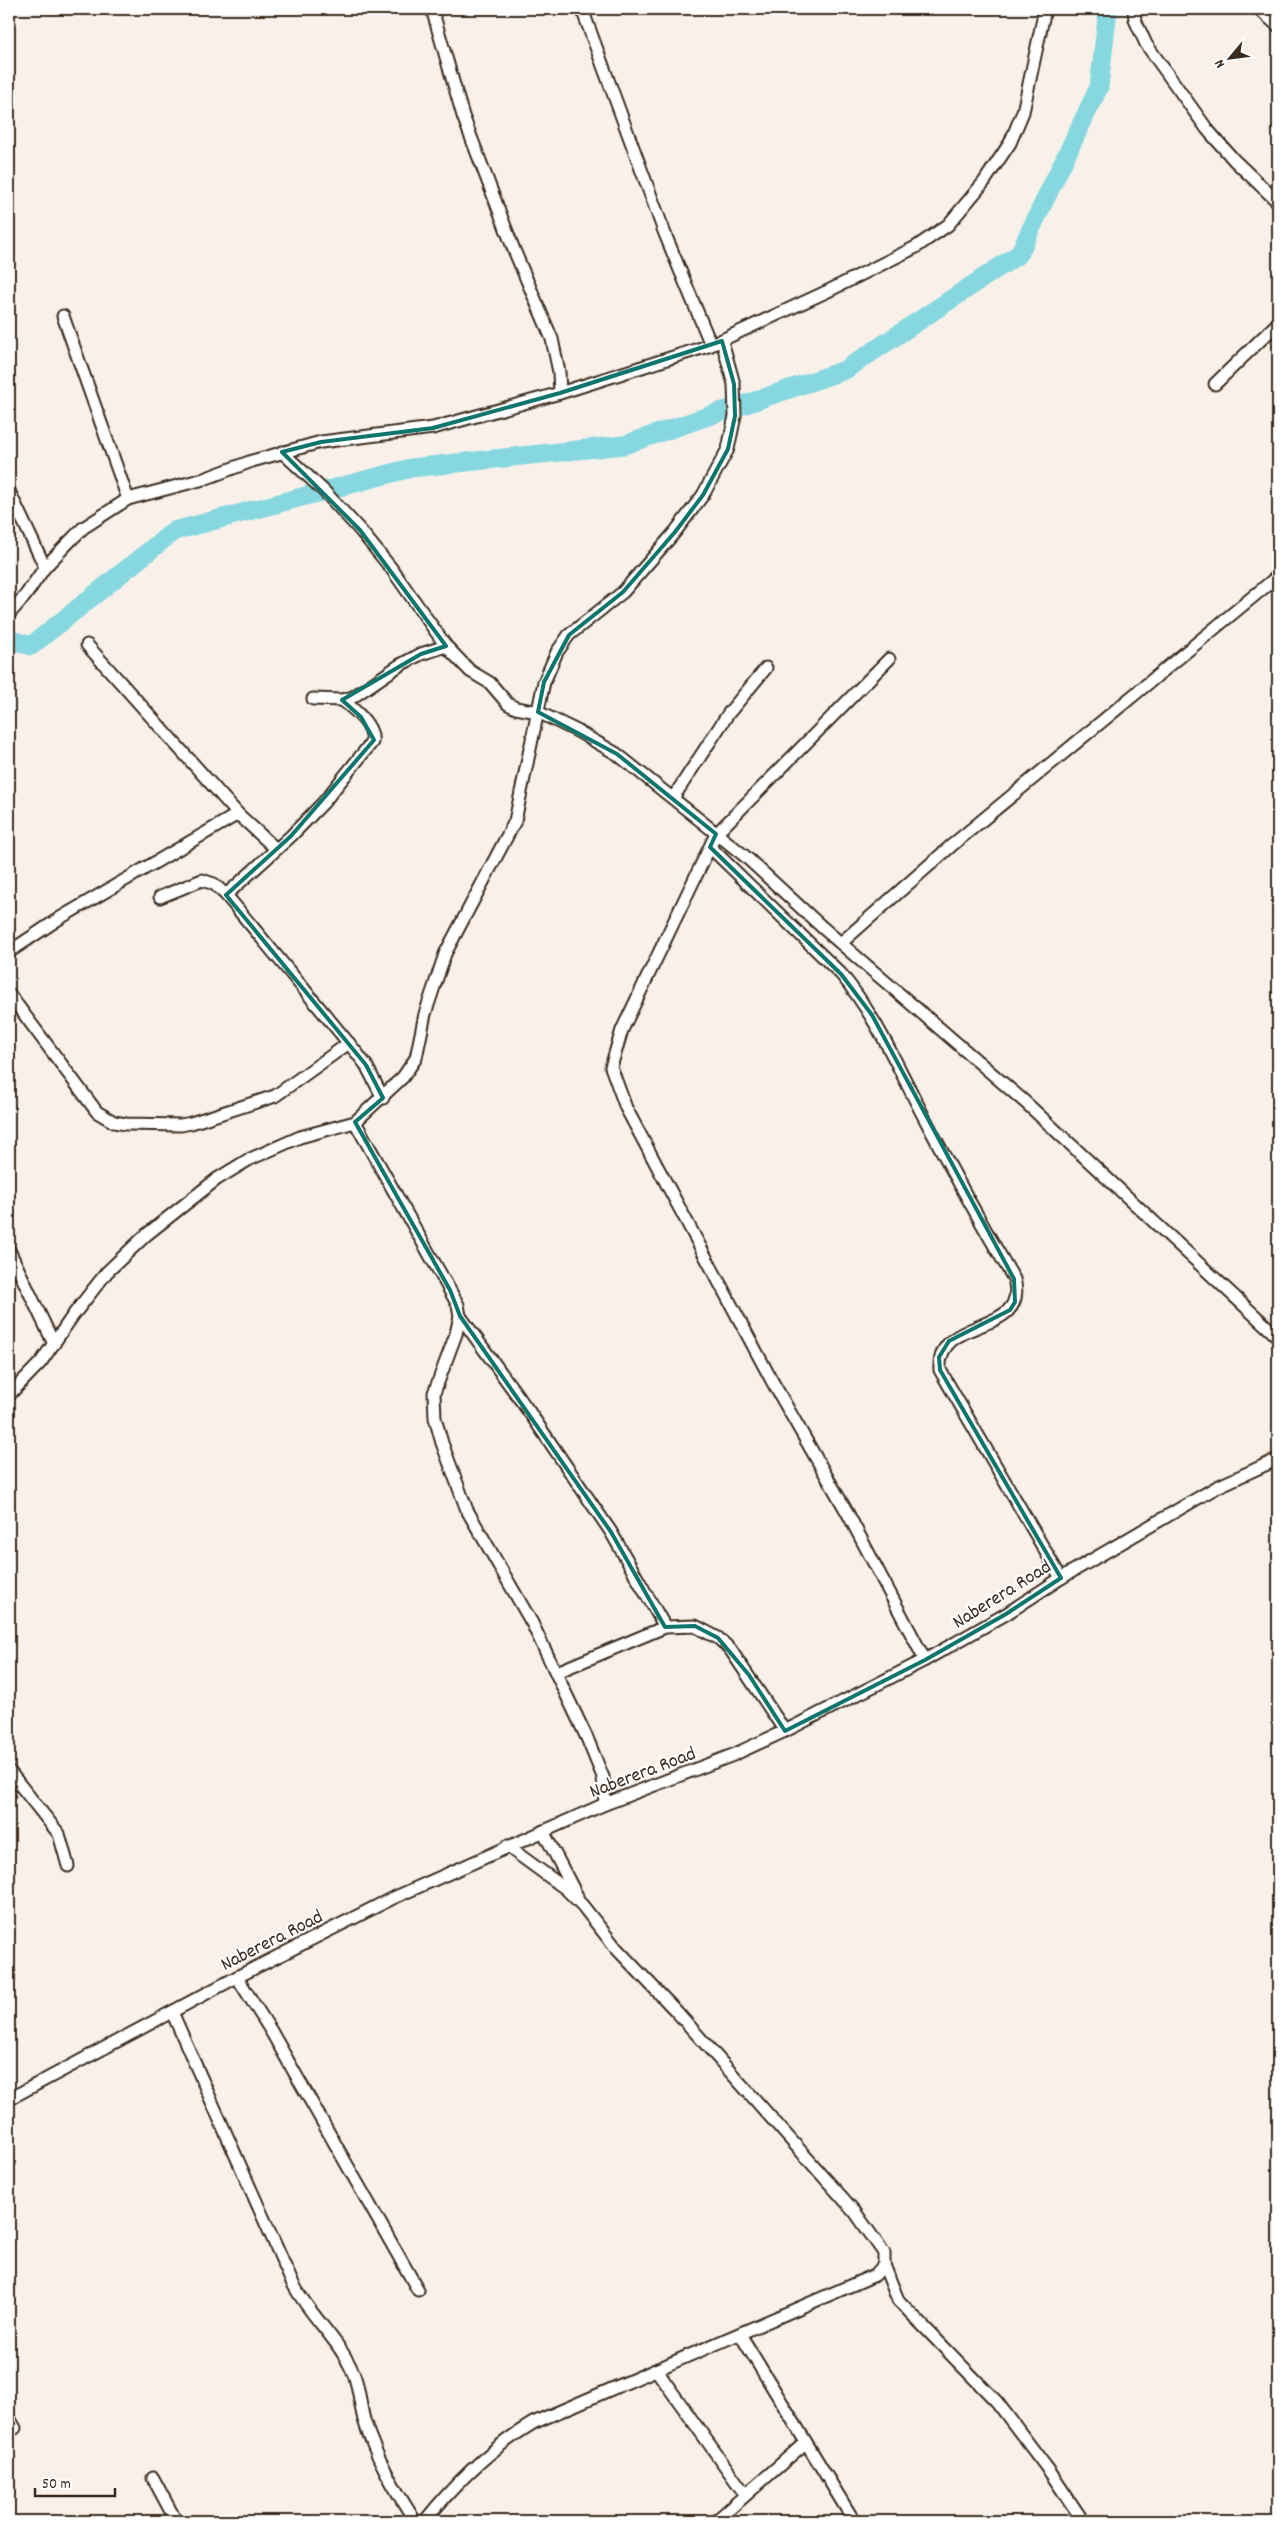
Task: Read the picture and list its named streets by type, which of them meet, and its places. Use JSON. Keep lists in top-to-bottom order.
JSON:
{
  "streets": {
    "street": ["Naberera Road"]
  },
  "scale_bar": "50 m",
  "north": "bottom left"
}
